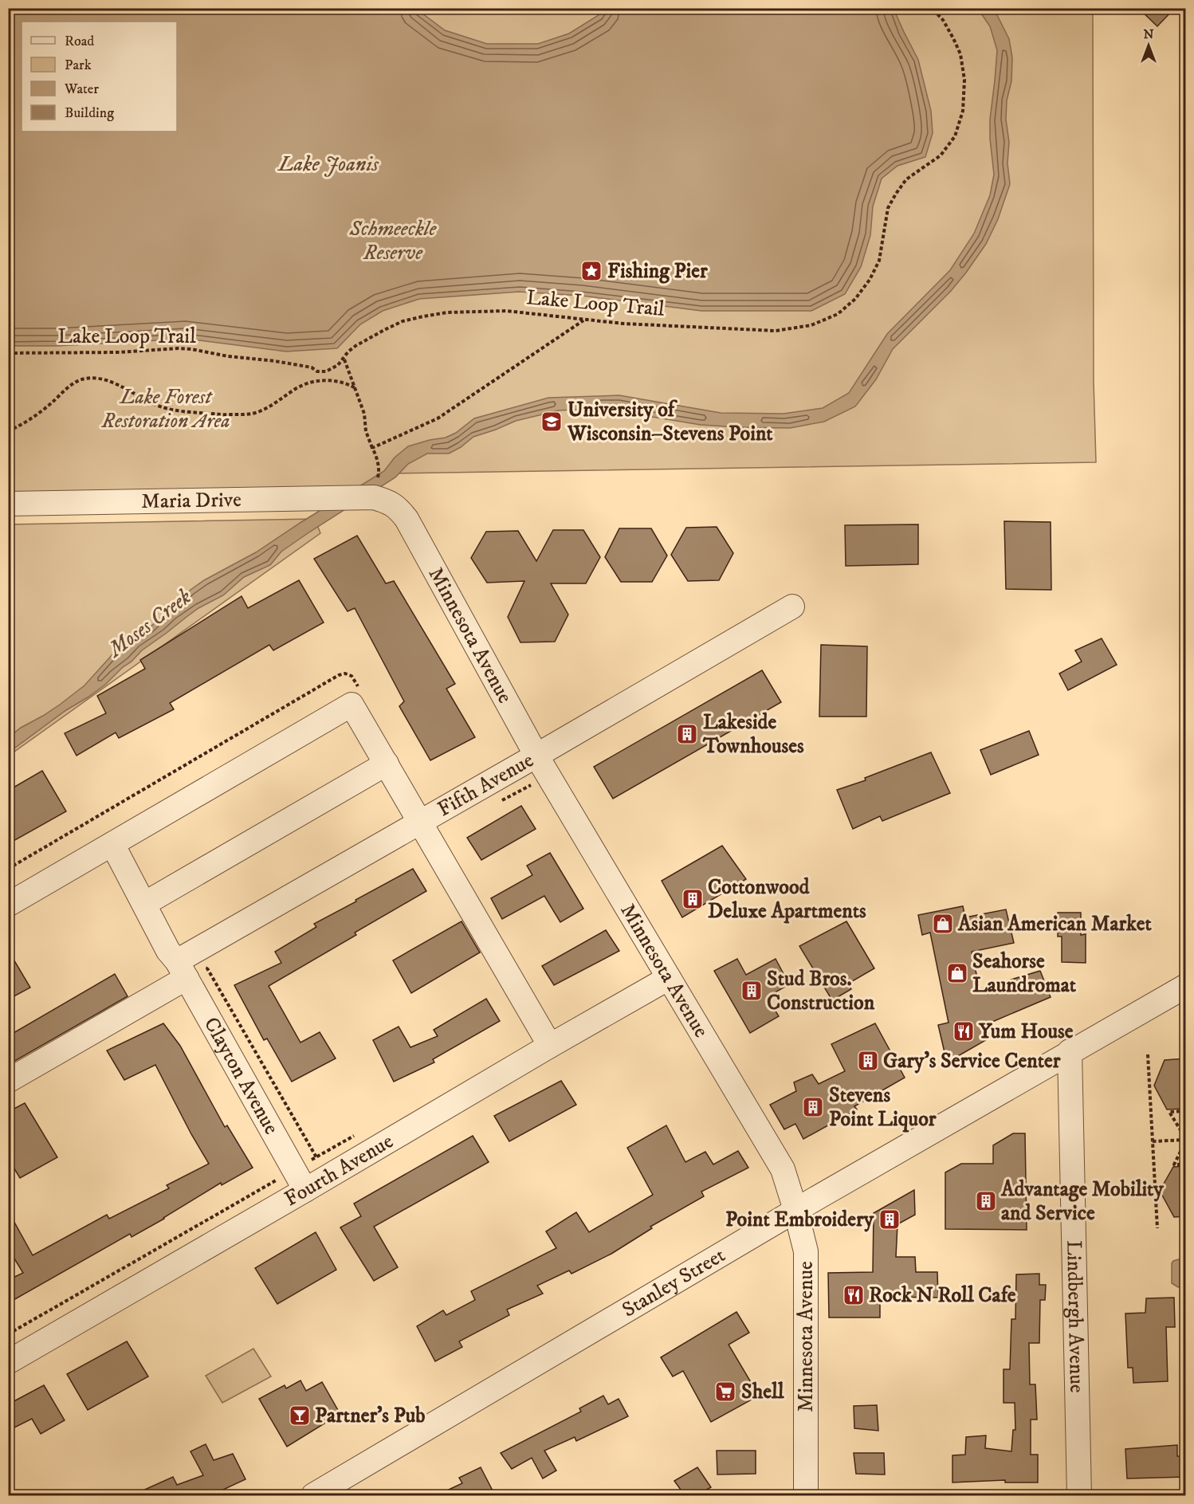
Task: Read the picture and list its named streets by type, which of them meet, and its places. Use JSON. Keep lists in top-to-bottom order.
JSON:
{
  "streets": {
    "street": [
      "Maria Drive",
      "Minnesota Avenue",
      "Fifth Avenue",
      "Clayton Avenue",
      "Fourth Avenue",
      "Stanley Street",
      "Lindbergh Avenue"
    ],
    "path": ["Lake Loop Trail"]
  },
  "crossings": [
    ["Maria Drive", "Minnesota Avenue"],
    ["Minnesota Avenue", "Fifth Avenue"],
    ["Minnesota Avenue", "Fourth Avenue"],
    ["Minnesota Avenue", "Stanley Street"],
    ["Fifth Avenue", "Clayton Avenue"],
    ["Clayton Avenue", "Fourth Avenue"],
    ["Stanley Street", "Lindbergh Avenue"]
  ],
  "water": ["Lake Joanis", "Moses Creek"],
  "parks": ["Schmeeckle Reserve", "Lake Forest Restoration Area"],
  "places": {
    "place": ["Fishing Pier"],
    "school or university": ["University of Wisconsin–Stevens Point"],
    "building": [
      "Lakeside Townhouses",
      "Cottonwood Deluxe Apartments",
      "Stud Bros. Construction",
      "Gary's Service Center",
      "Stevens Point Liquor",
      "Advantage Mobility and Service",
      "Point Embroidery"
    ],
    "shop": ["Asian American Market", "Seahorse Laundromat"],
    "restaurant": ["Yum House", "Rock N Roll Cafe"],
    "supermarket": ["Shell"],
    "bar": ["Partner's Pub"]
  },
  "legend": [
    "Road",
    "Park",
    "Water",
    "Building"
  ],
  "north": "top"
}
